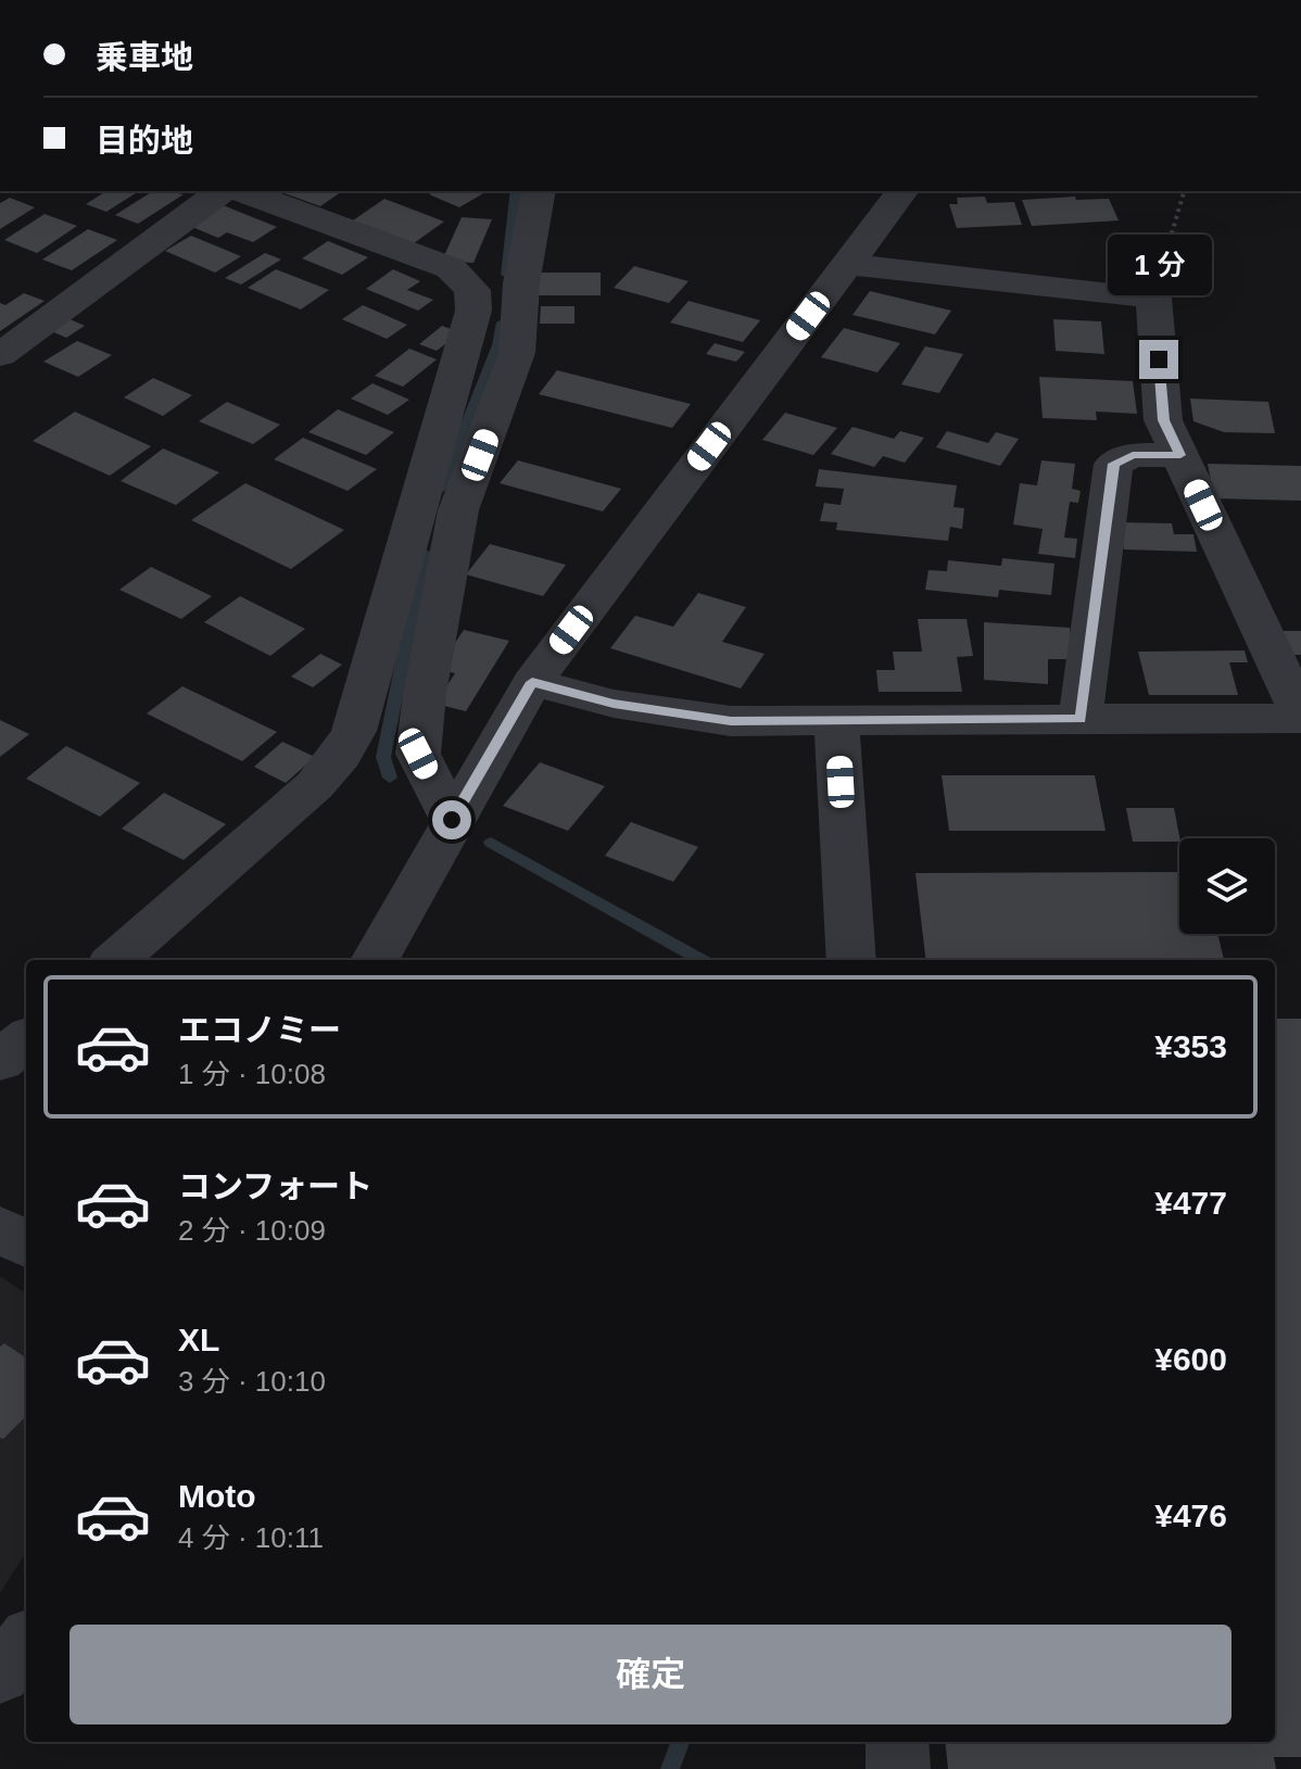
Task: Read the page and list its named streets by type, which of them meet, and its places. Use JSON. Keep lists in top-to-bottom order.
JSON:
{
  "page": {
    "banner": ["乗車地", "目的地"],
    "bubble": "1 分",
    "list": [
      {
        "name": "エコノミー",
        "note": "1 分 · 10:08",
        "value": "¥353"
      },
      {
        "name": "コンフォート",
        "note": "2 分 · 10:09",
        "value": "¥477"
      },
      {
        "name": "XL",
        "note": "3 分 · 10:10",
        "value": "¥600"
      },
      {
        "name": "Moto",
        "note": "4 分 · 10:11",
        "value": "¥476"
      }
    ],
    "buttons": "確定"
  }
}
